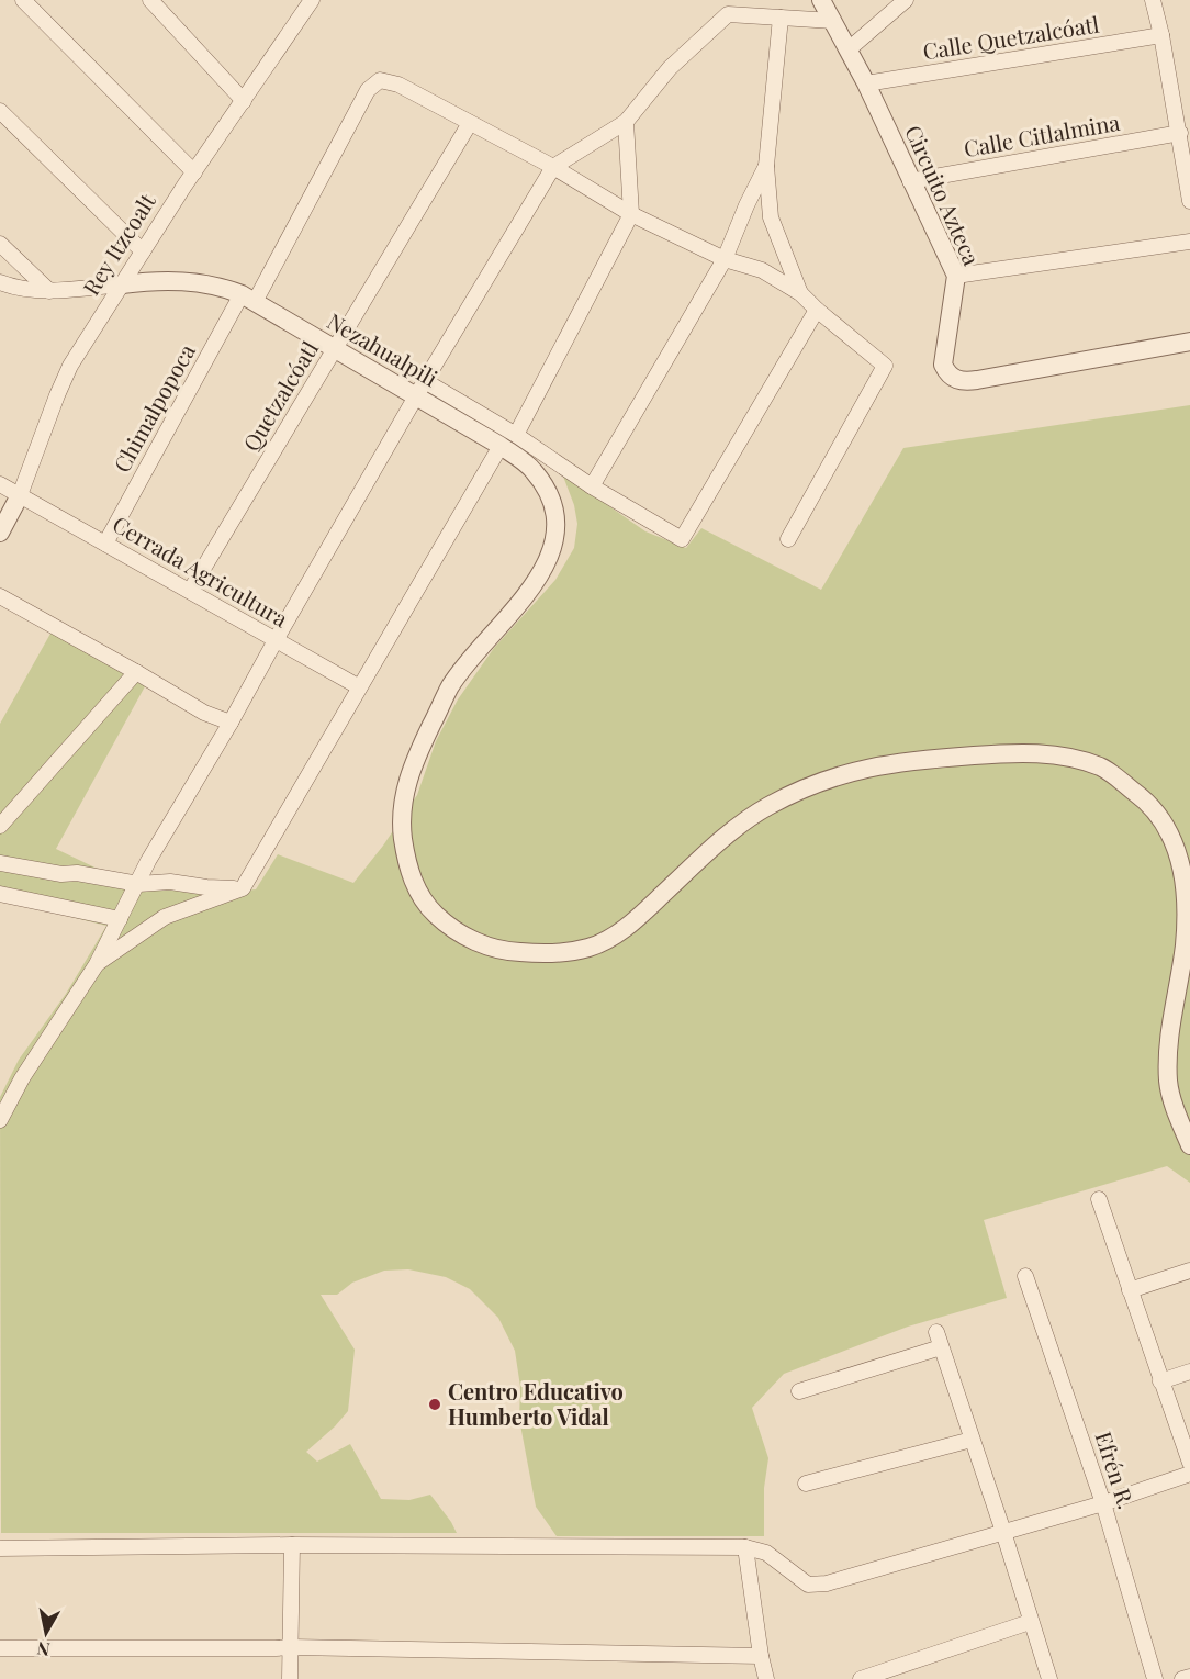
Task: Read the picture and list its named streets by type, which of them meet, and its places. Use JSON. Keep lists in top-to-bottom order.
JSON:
{
  "streets": {
    "street": [
      "Calle Quetzalcóatl",
      "Calle Citlalmina",
      "Circuito Azteca",
      "Rey Itzcoalt",
      "Nezahualpili",
      "Quetzalcóatl",
      "Chimalpopoca",
      "Cerrada Agricultura",
      "Efrén R."
    ]
  },
  "crossings": [
    ["Calle Quetzalcóatl", "Circuito Azteca"],
    ["Calle Citlalmina", "Circuito Azteca"],
    ["Rey Itzcoalt", "Nezahualpili"],
    ["Rey Itzcoalt", "Cerrada Agricultura"],
    ["Nezahualpili", "Quetzalcóatl"],
    ["Nezahualpili", "Chimalpopoca"],
    ["Quetzalcóatl", "Chimalpopoca"],
    ["Quetzalcóatl", "Cerrada Agricultura"],
    ["Chimalpopoca", "Cerrada Agricultura"]
  ],
  "places": ["Centro Educativo Humberto Vidal"],
  "north": "bottom"
}
